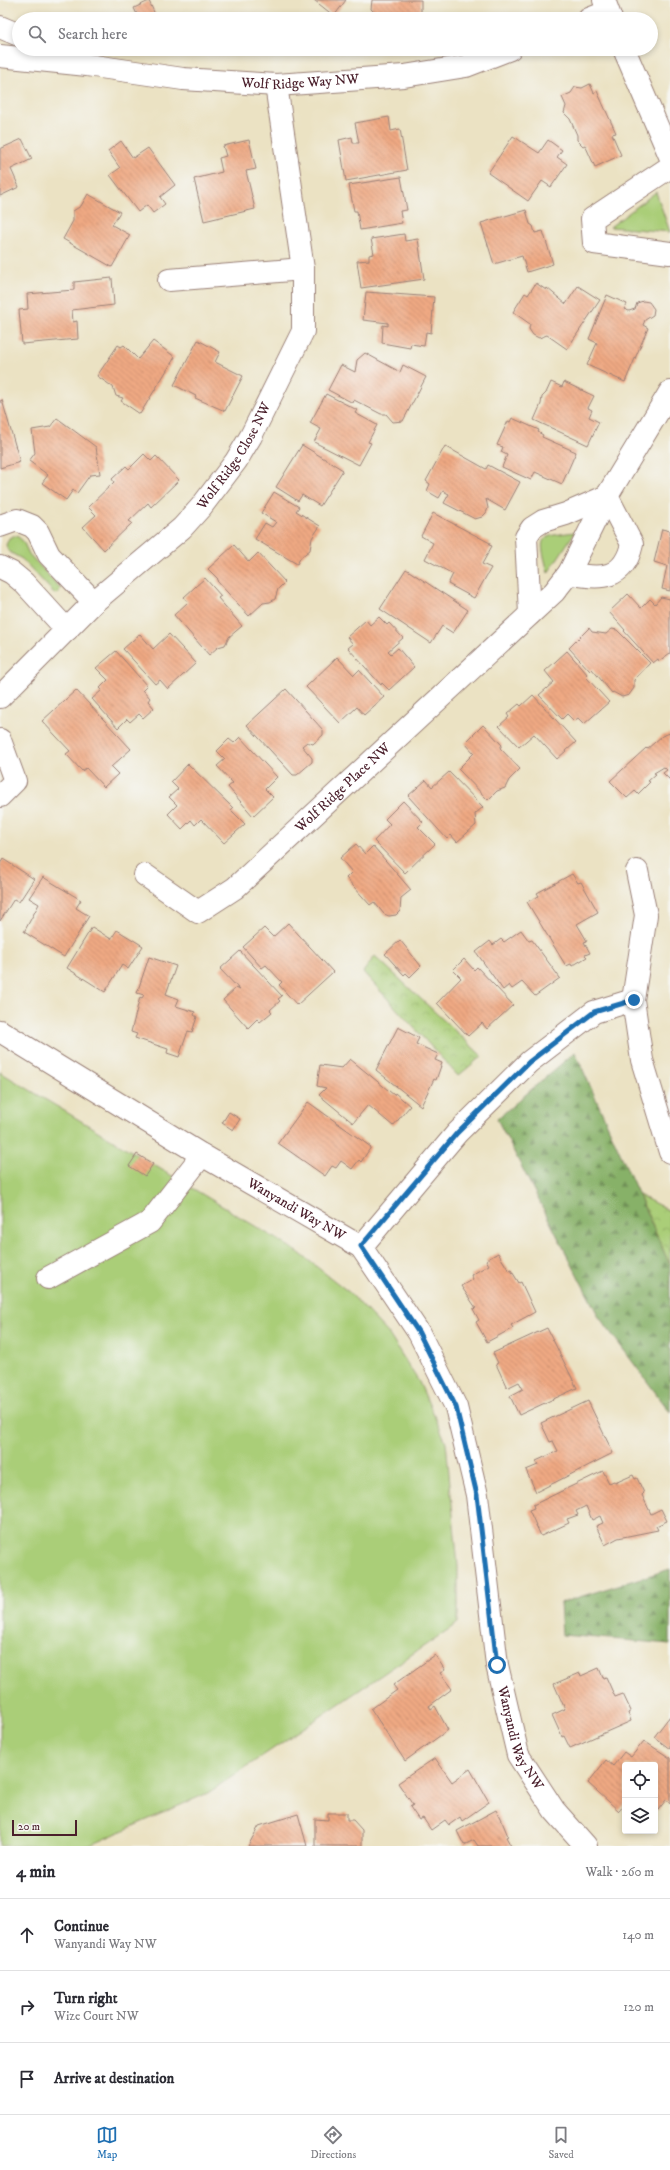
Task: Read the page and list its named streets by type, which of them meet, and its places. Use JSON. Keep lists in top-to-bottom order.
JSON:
{
  "streets": {
    "street": [
      "Wolf Ridge Way NW",
      "Wolf Ridge Close NW",
      "Wolf Ridge Place NW",
      "Wanyandi Way NW"
    ]
  },
  "crossings": [
    ["Wolf Ridge Way NW", "Wolf Ridge Close NW"]
  ],
  "scale_bar": "20 m",
  "page": {
    "search": "Search here",
    "scale": "20 m",
    "heading": ["4 min", "Walk · 260 m"],
    "list": [
      ["Continue", "Wanyandi Way NW", "140 m"],
      ["Turn right", "Wize Court NW", "120 m"],
      "Arrive at destination"
    ],
    "nav": ["Map", "Directions", "Saved"]
  }
}
